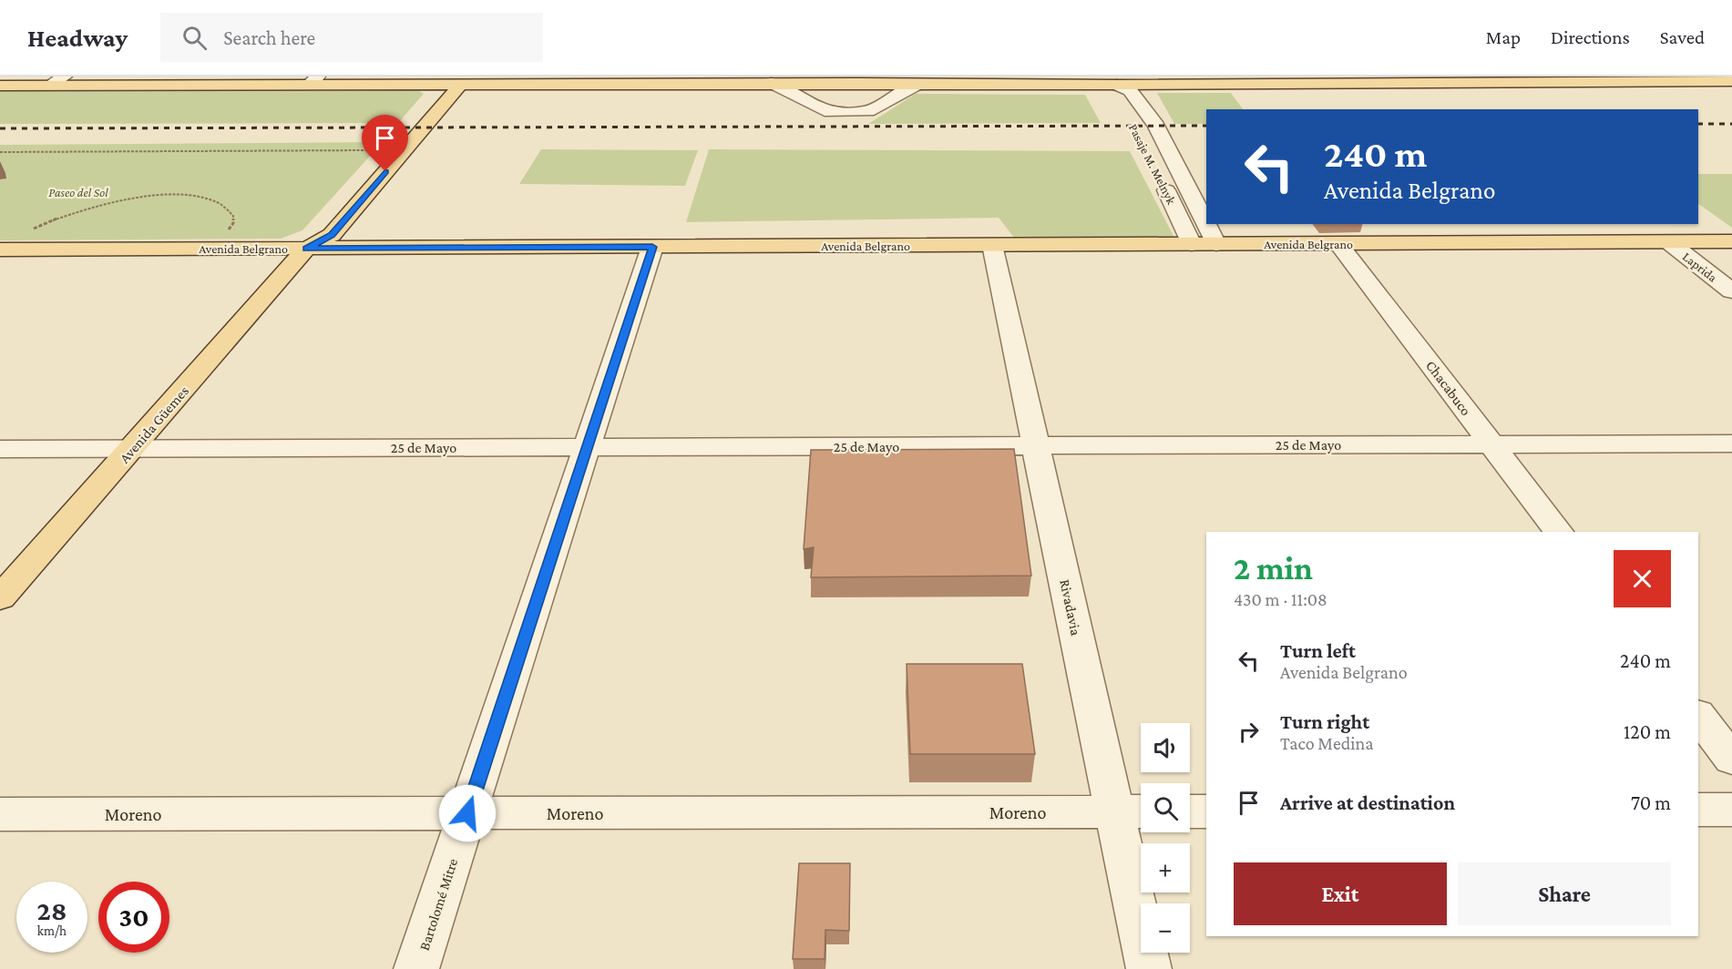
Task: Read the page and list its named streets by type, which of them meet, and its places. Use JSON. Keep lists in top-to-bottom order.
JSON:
{
  "streets": {
    "main road": ["Avenida Belgrano", "Avenida Güemes"],
    "street": [
      "Pasaje M. Melnyk",
      "Laprida",
      "Chacabuco",
      "25 de Mayo",
      "Rivadavia",
      "Moreno",
      "Bartolomé Mitre"
    ]
  },
  "crossings": [
    ["Pasaje M. Melnyk", "Avenida Belgrano"],
    ["Avenida Belgrano", "Laprida"],
    ["Avenida Belgrano", "Chacabuco"],
    ["Avenida Belgrano", "Avenida Güemes"],
    ["Avenida Belgrano", "Rivadavia"],
    ["Avenida Belgrano", "Bartolomé Mitre"],
    ["Chacabuco", "25 de Mayo"],
    ["Avenida Güemes", "25 de Mayo"],
    ["25 de Mayo", "Rivadavia"],
    ["25 de Mayo", "Bartolomé Mitre"],
    ["Rivadavia", "Moreno"],
    ["Moreno", "Bartolomé Mitre"]
  ],
  "parks": ["Paseo del Sol"],
  "page": {
    "header": "Headway",
    "search": "Search here",
    "nav": ["Map", "Directions", "Saved"],
    "turn": ["240 m", "Avenida Belgrano"],
    "heading": ["2 min", "430 m · 11:08"],
    "list": [
      {
        "name": "Turn left",
        "note": "Avenida Belgrano",
        "value": "240 m"
      },
      {
        "name": "Turn right",
        "note": "Taco Medina",
        "value": "120 m"
      },
      {
        "name": "Arrive at destination",
        "value": "70 m"
      }
    ],
    "map_buttons": ["+", "−"],
    "buttons": ["Exit", "Share"],
    "speed": "28 km/h",
    "limit": "30"
  }
}
